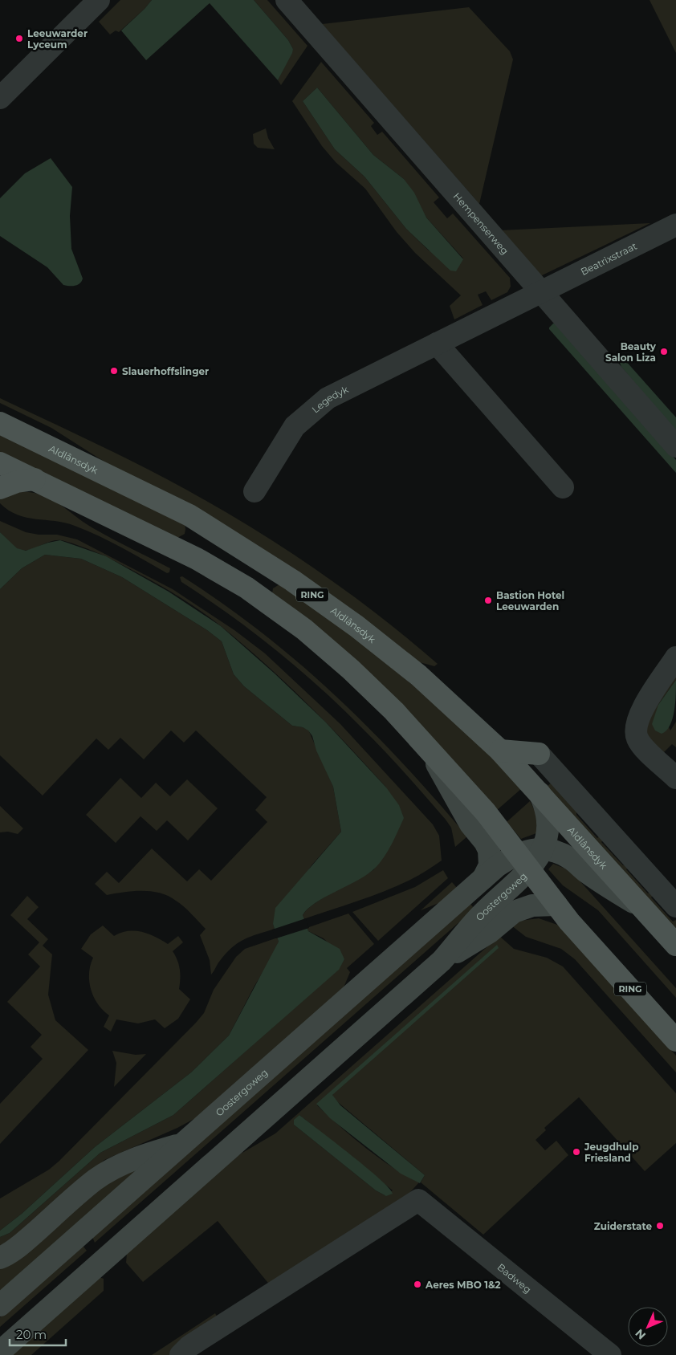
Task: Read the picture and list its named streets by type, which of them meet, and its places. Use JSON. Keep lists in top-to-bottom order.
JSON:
{
  "streets": {
    "main road": ["Aldlânsdyk", "RING", "Oostergoweg"],
    "street": [
      "Hempenserweg",
      "Beatrixstraat",
      "Legedyk",
      "Badweg"
    ]
  },
  "crossings": [
    ["Hempenserweg", "Beatrixstraat"],
    ["Hempenserweg", "Legedyk"],
    ["Beatrixstraat", "Legedyk"],
    ["Aldlânsdyk", "Oostergoweg"],
    ["RING", "Oostergoweg"]
  ],
  "places": [
    "Leeuwarder Lyceum",
    "Beauty Salon Liza",
    "Slauerhoffslinger",
    "Bastion Hotel Leeuwarden",
    "Jeugdhulp Friesland",
    "Zuiderstate",
    "Aeres MBO 1&2"
  ],
  "scale_bar": "20 m",
  "north": "bottom left"
}
